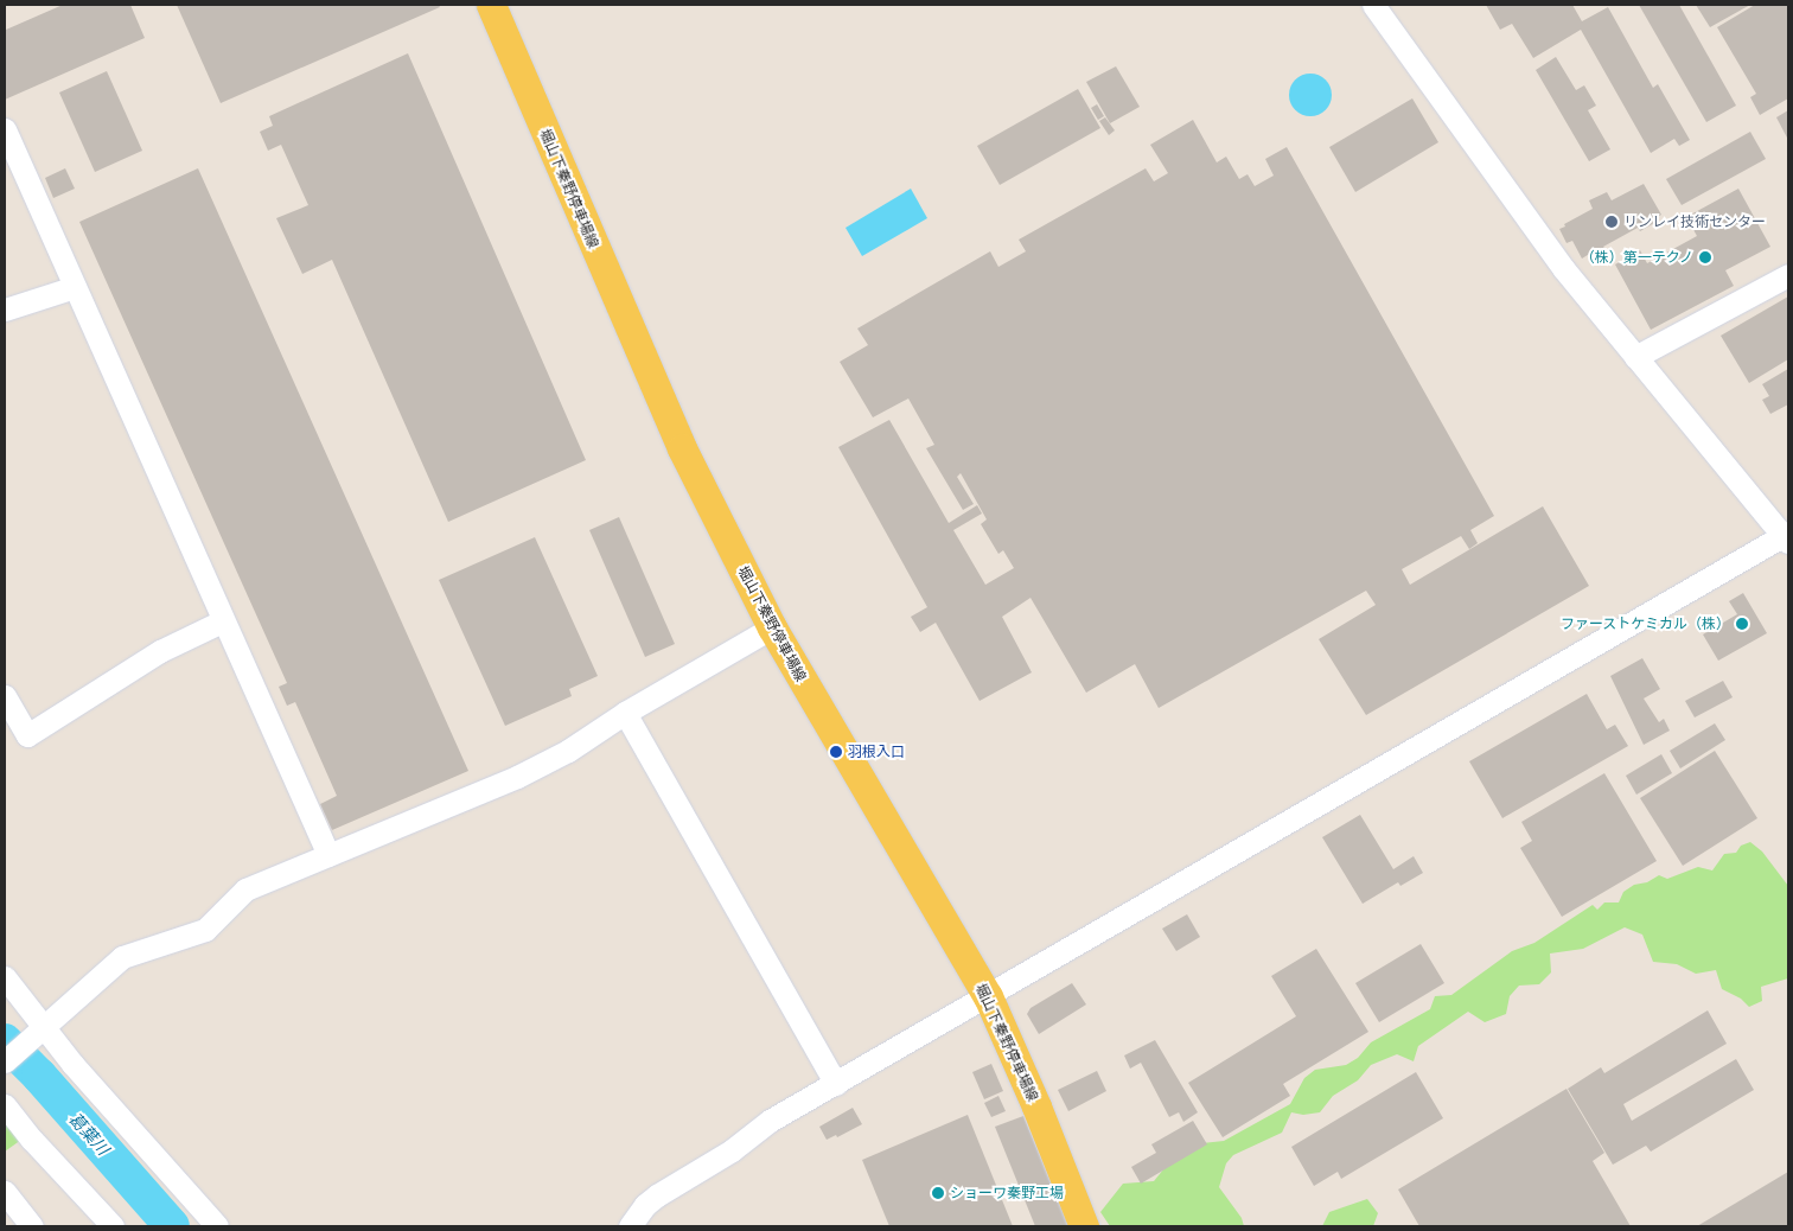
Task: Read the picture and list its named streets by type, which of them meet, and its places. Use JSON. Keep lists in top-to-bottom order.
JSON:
{
  "streets": {
    "main road": ["堀山下秦野停車場線"]
  },
  "water": ["葛葉川"],
  "places": [
    "リンレイ技術センター",
    "（株）第一テクノ",
    "ファーストケミカル（株）",
    "羽根入口",
    "ショーワ秦野工場"
  ]
}
